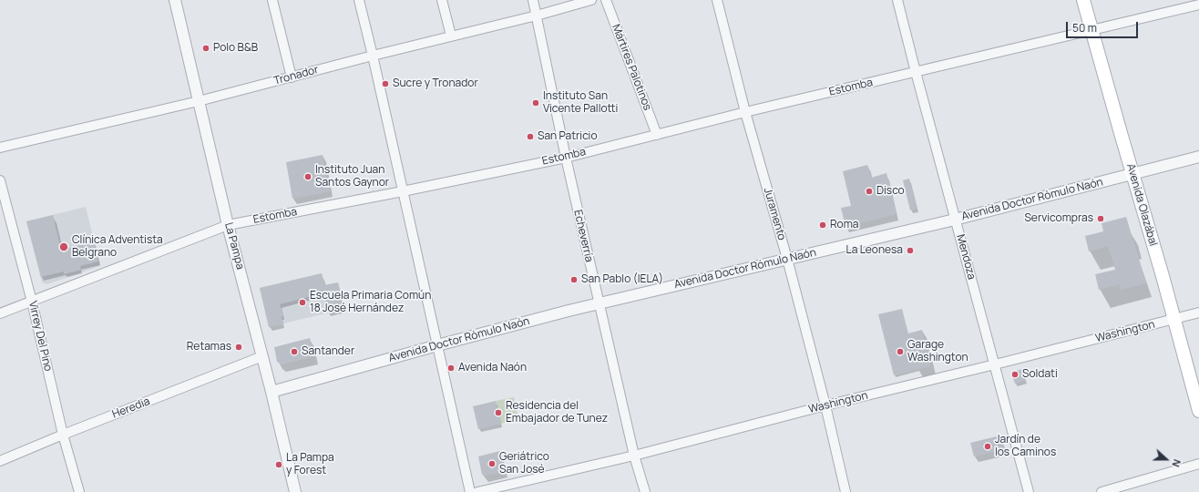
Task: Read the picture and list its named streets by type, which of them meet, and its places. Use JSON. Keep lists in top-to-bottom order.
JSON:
{
  "streets": {
    "main road": ["Avenida Olazábal"],
    "street": [
      "Mártires Palotinos",
      "Tronador",
      "Estomba",
      "Avenida Doctor Rómulo Naón",
      "Juramento",
      "Echeverría",
      "La Pampa",
      "Mendoza",
      "Washington",
      "Virrey Del Pino",
      "Heredia"
    ]
  },
  "crossings": [
    ["Mártires Palotinos", "Estomba"],
    ["Tronador", "Echeverría"],
    ["Tronador", "La Pampa"],
    ["Estomba", "Avenida Olazábal"],
    ["Estomba", "Juramento"],
    ["Estomba", "Echeverría"],
    ["Estomba", "La Pampa"],
    ["Estomba", "Mendoza"],
    ["Estomba", "Virrey Del Pino"],
    ["Avenida Doctor Rómulo Naón", "Avenida Olazábal"],
    ["Avenida Doctor Rómulo Naón", "Juramento"],
    ["Avenida Doctor Rómulo Naón", "Echeverría"],
    ["Avenida Doctor Rómulo Naón", "La Pampa"],
    ["Avenida Doctor Rómulo Naón", "Mendoza"],
    ["Avenida Olazábal", "Washington"],
    ["Juramento", "Washington"],
    ["Echeverría", "Washington"],
    ["La Pampa", "Heredia"],
    ["Mendoza", "Washington"],
    ["Virrey Del Pino", "Heredia"]
  ],
  "places": [
    "Polo B&B",
    "Sucre y Tronador",
    "Instituto San Vicente Pallotti",
    "San Patricio",
    "Instituto Juan Santos Gaynor",
    "Disco",
    "Servicompras",
    "Roma",
    "Clínica Adventista Belgrano",
    "La Leonesa",
    "San Pablo (IELA)",
    "Escuela Primaria Común 18 José Hernández",
    "Retamas",
    "Santander",
    "Garage Washington",
    "Avenida Naón",
    "Soldati",
    "Residencia del Embajador de Tunez",
    "Jardín de los Caminos",
    "Geriátrico San José",
    "La Pampa y Forest"
  ],
  "scale_bar": "50 m",
  "north": "right"
}
